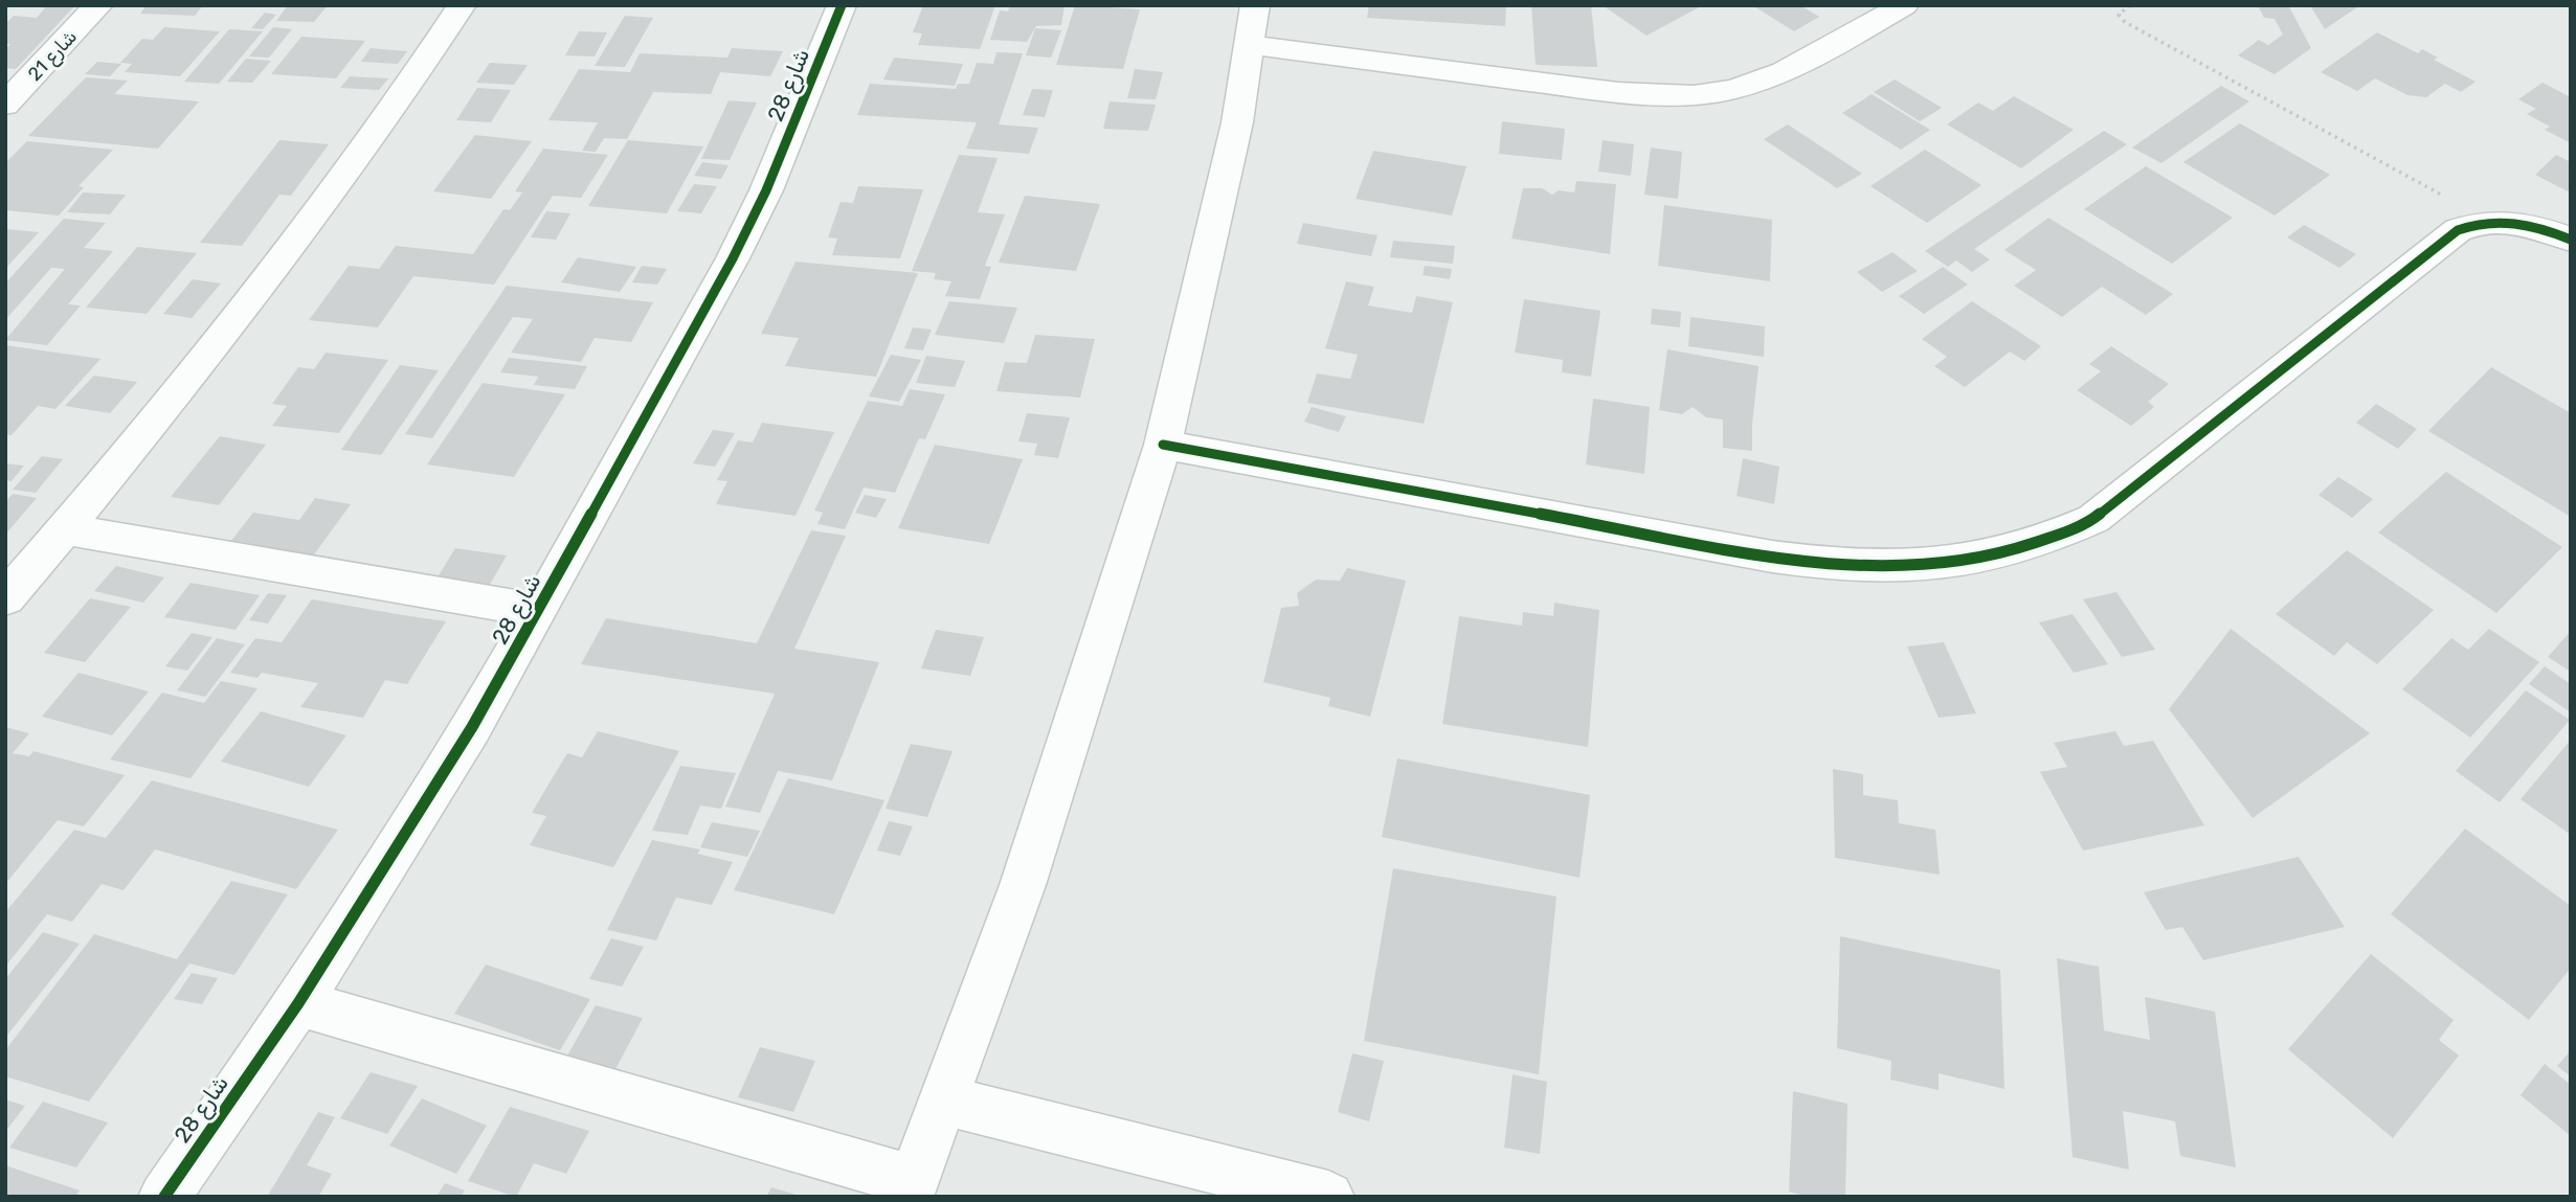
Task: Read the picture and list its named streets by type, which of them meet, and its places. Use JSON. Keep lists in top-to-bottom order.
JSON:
{
  "streets": {
    "street": ["شارع 21", "شارع 28"]
  }
}
